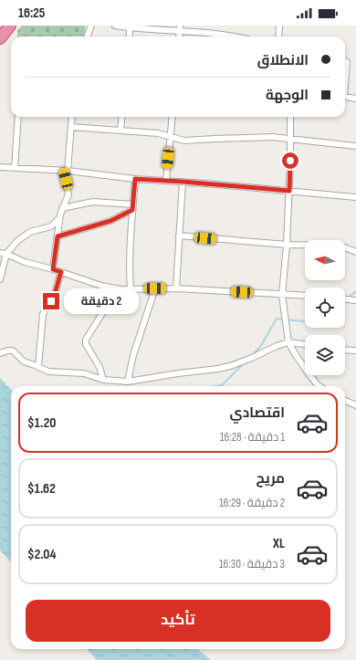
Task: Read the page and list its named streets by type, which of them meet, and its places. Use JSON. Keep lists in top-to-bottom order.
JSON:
{
  "north": "left",
  "page": {
    "status": "16:25",
    "banner": ["الانطلاق", "الوجهة"],
    "bubble": "2 دقيقة",
    "list": [
      {
        "name": "اقتصادي",
        "note": "1 دقيقة · 16:28",
        "value": "$1.20"
      },
      {
        "name": "مريح",
        "note": "2 دقيقة · 16:29",
        "value": "$1.62"
      },
      {
        "name": "XL",
        "note": "3 دقيقة · 16:30",
        "value": "$2.04"
      }
    ],
    "buttons": "تأكيد"
  }
}
